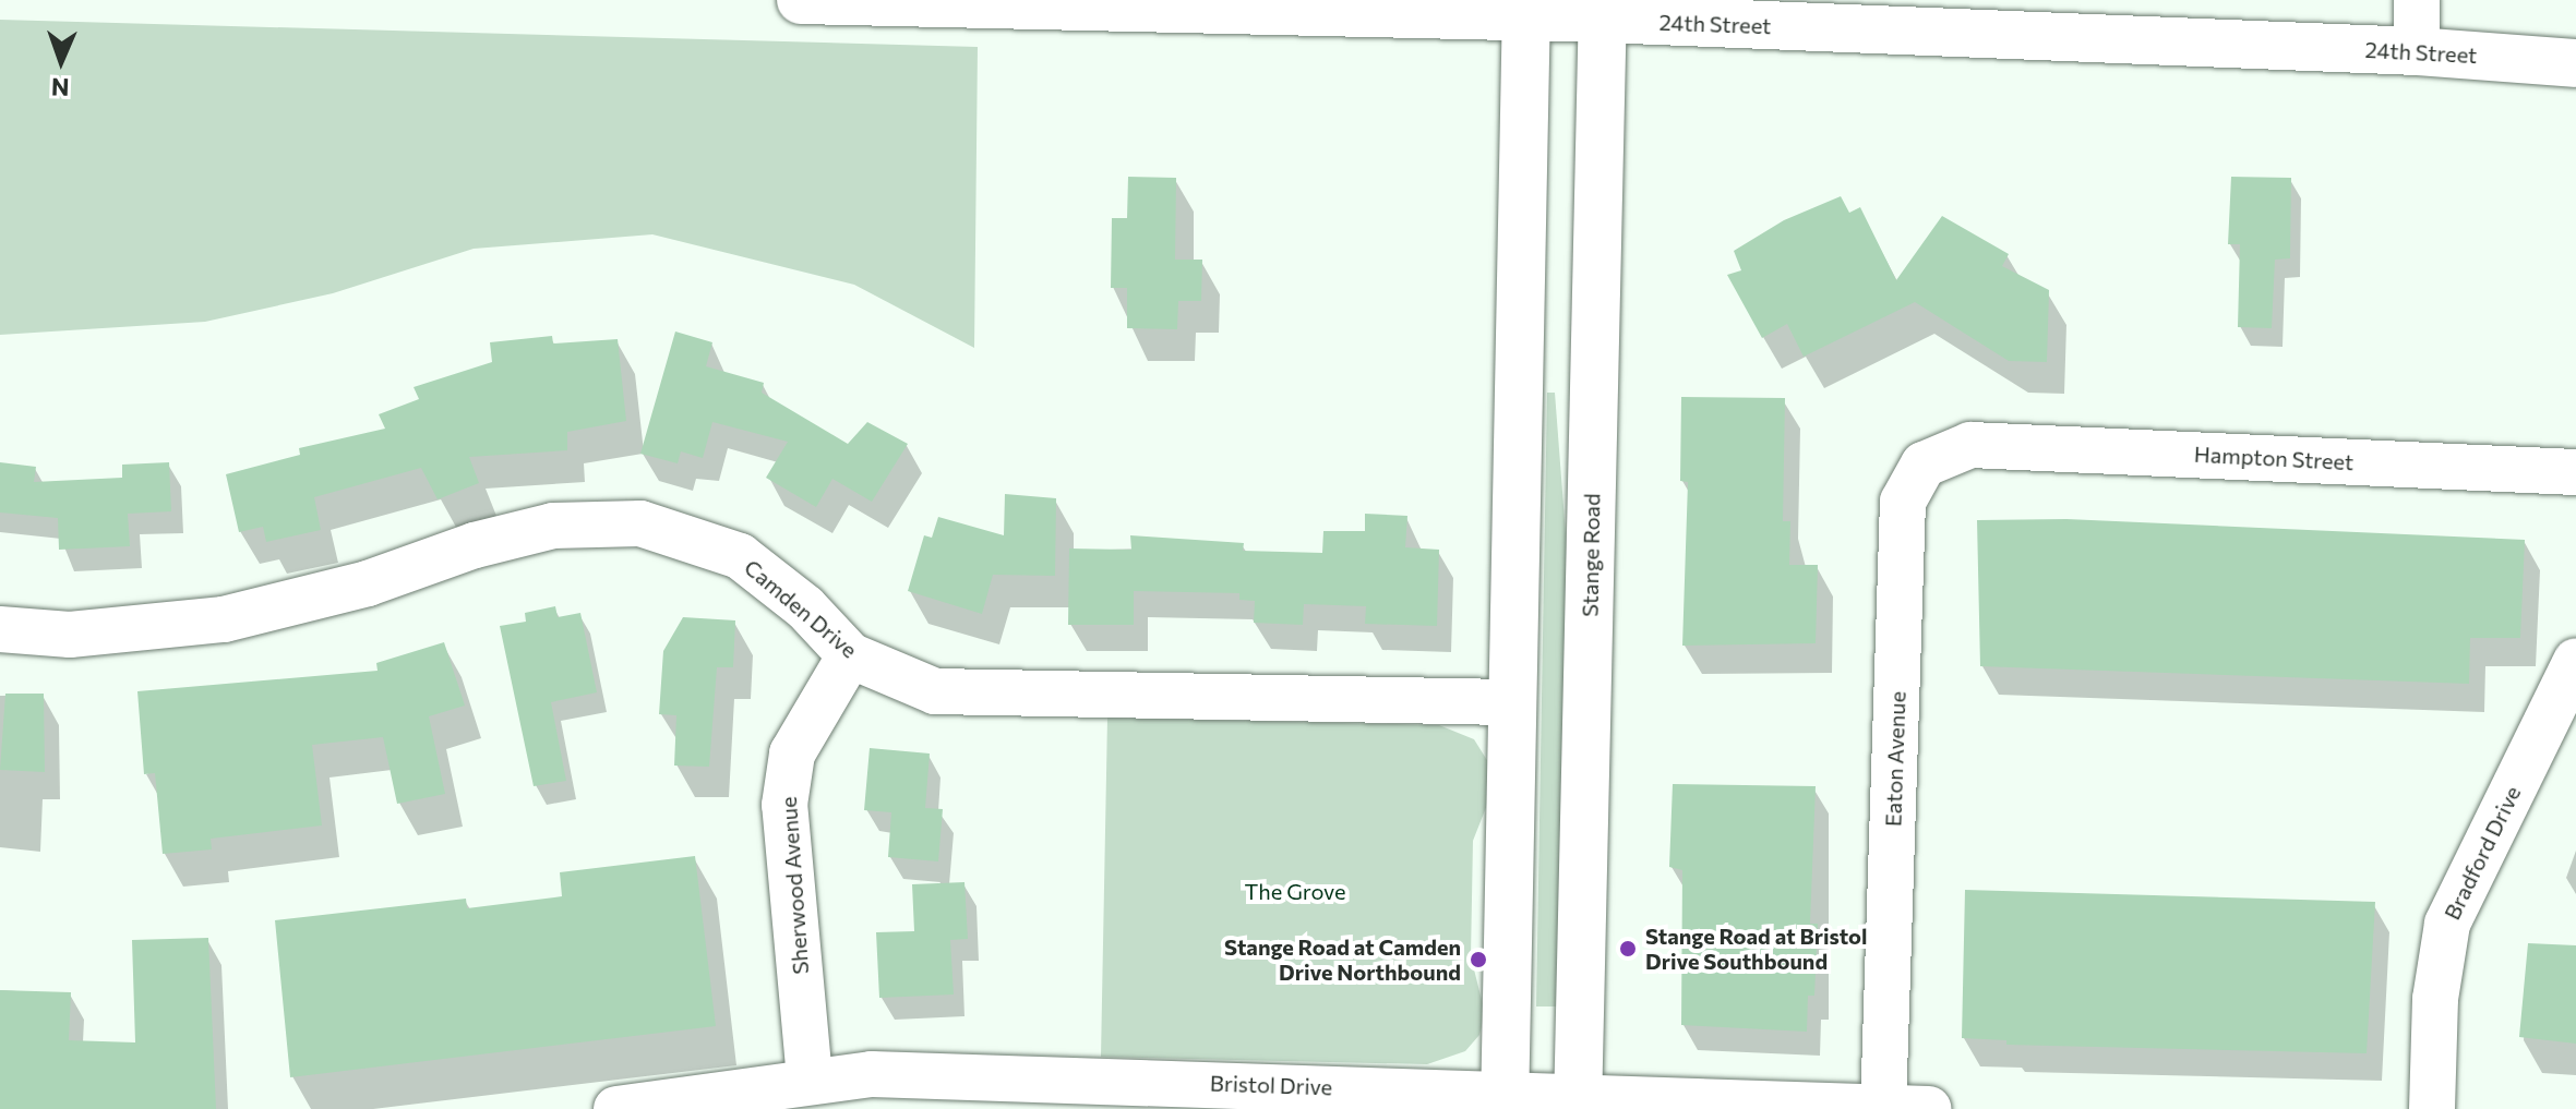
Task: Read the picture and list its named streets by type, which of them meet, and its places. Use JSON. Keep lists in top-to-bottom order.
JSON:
{
  "streets": {
    "main road": ["24th Street", "Stange Road"],
    "street": [
      "Hampton Street",
      "Camden Drive",
      "Eaton Avenue",
      "Bradford Drive",
      "Sherwood Avenue",
      "Bristol Drive"
    ]
  },
  "crossings": [
    ["24th Street", "Stange Road"],
    ["Hampton Street", "Eaton Avenue"],
    ["Stange Road", "Bristol Drive"],
    ["Camden Drive", "Sherwood Avenue"],
    ["Eaton Avenue", "Bristol Drive"],
    ["Sherwood Avenue", "Bristol Drive"]
  ],
  "parks": ["The Grove"],
  "places": ["Stange Road at Bristol Drive Southbound", "Stange Road at Camden Drive Northbound"],
  "north": "bottom"
}
